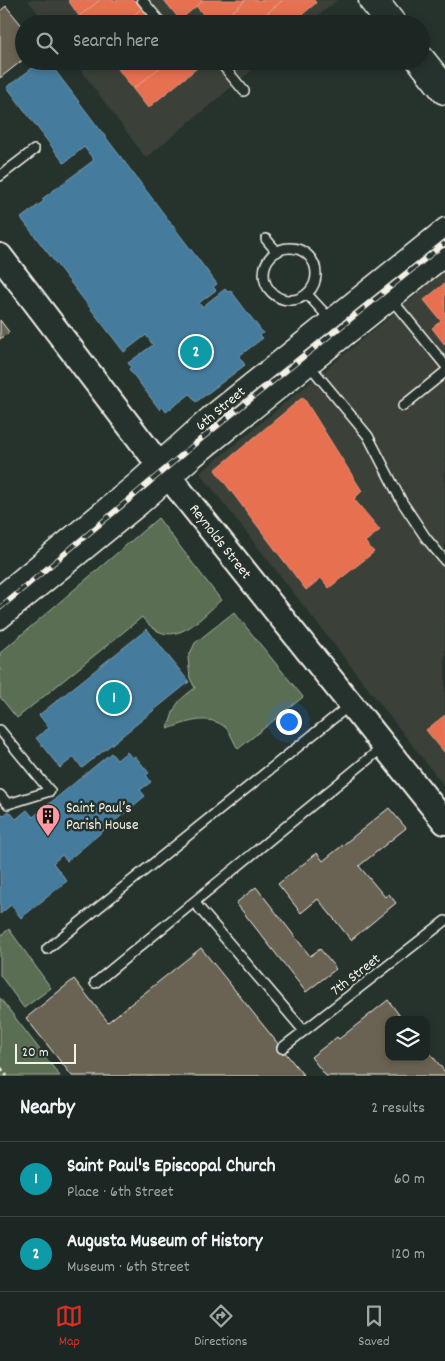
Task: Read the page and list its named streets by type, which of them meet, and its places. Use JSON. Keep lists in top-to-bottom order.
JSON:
{
  "streets": {
    "main road": ["Reynolds Street"],
    "street": ["6th Street"],
    "lane": ["7th Street"]
  },
  "crossings": [
    ["6th Street", "Reynolds Street"]
  ],
  "places": {
    "building": ["Saint Paul’s Parish House"]
  },
  "scale_bar": "20 m",
  "page": {
    "search": "Search here",
    "pins": ["2", "1"],
    "scale": "20 m",
    "heading": ["Nearby", "2 results"],
    "list": [
      {
        "mark": "1",
        "name": "Saint Paul's Episcopal Church",
        "note": "Place · 6th Street",
        "value": "60 m"
      },
      {
        "mark": "2",
        "name": "Augusta Museum of History",
        "note": "Museum · 6th Street",
        "value": "120 m"
      }
    ],
    "nav": ["Map", "Directions", "Saved"]
  }
}
